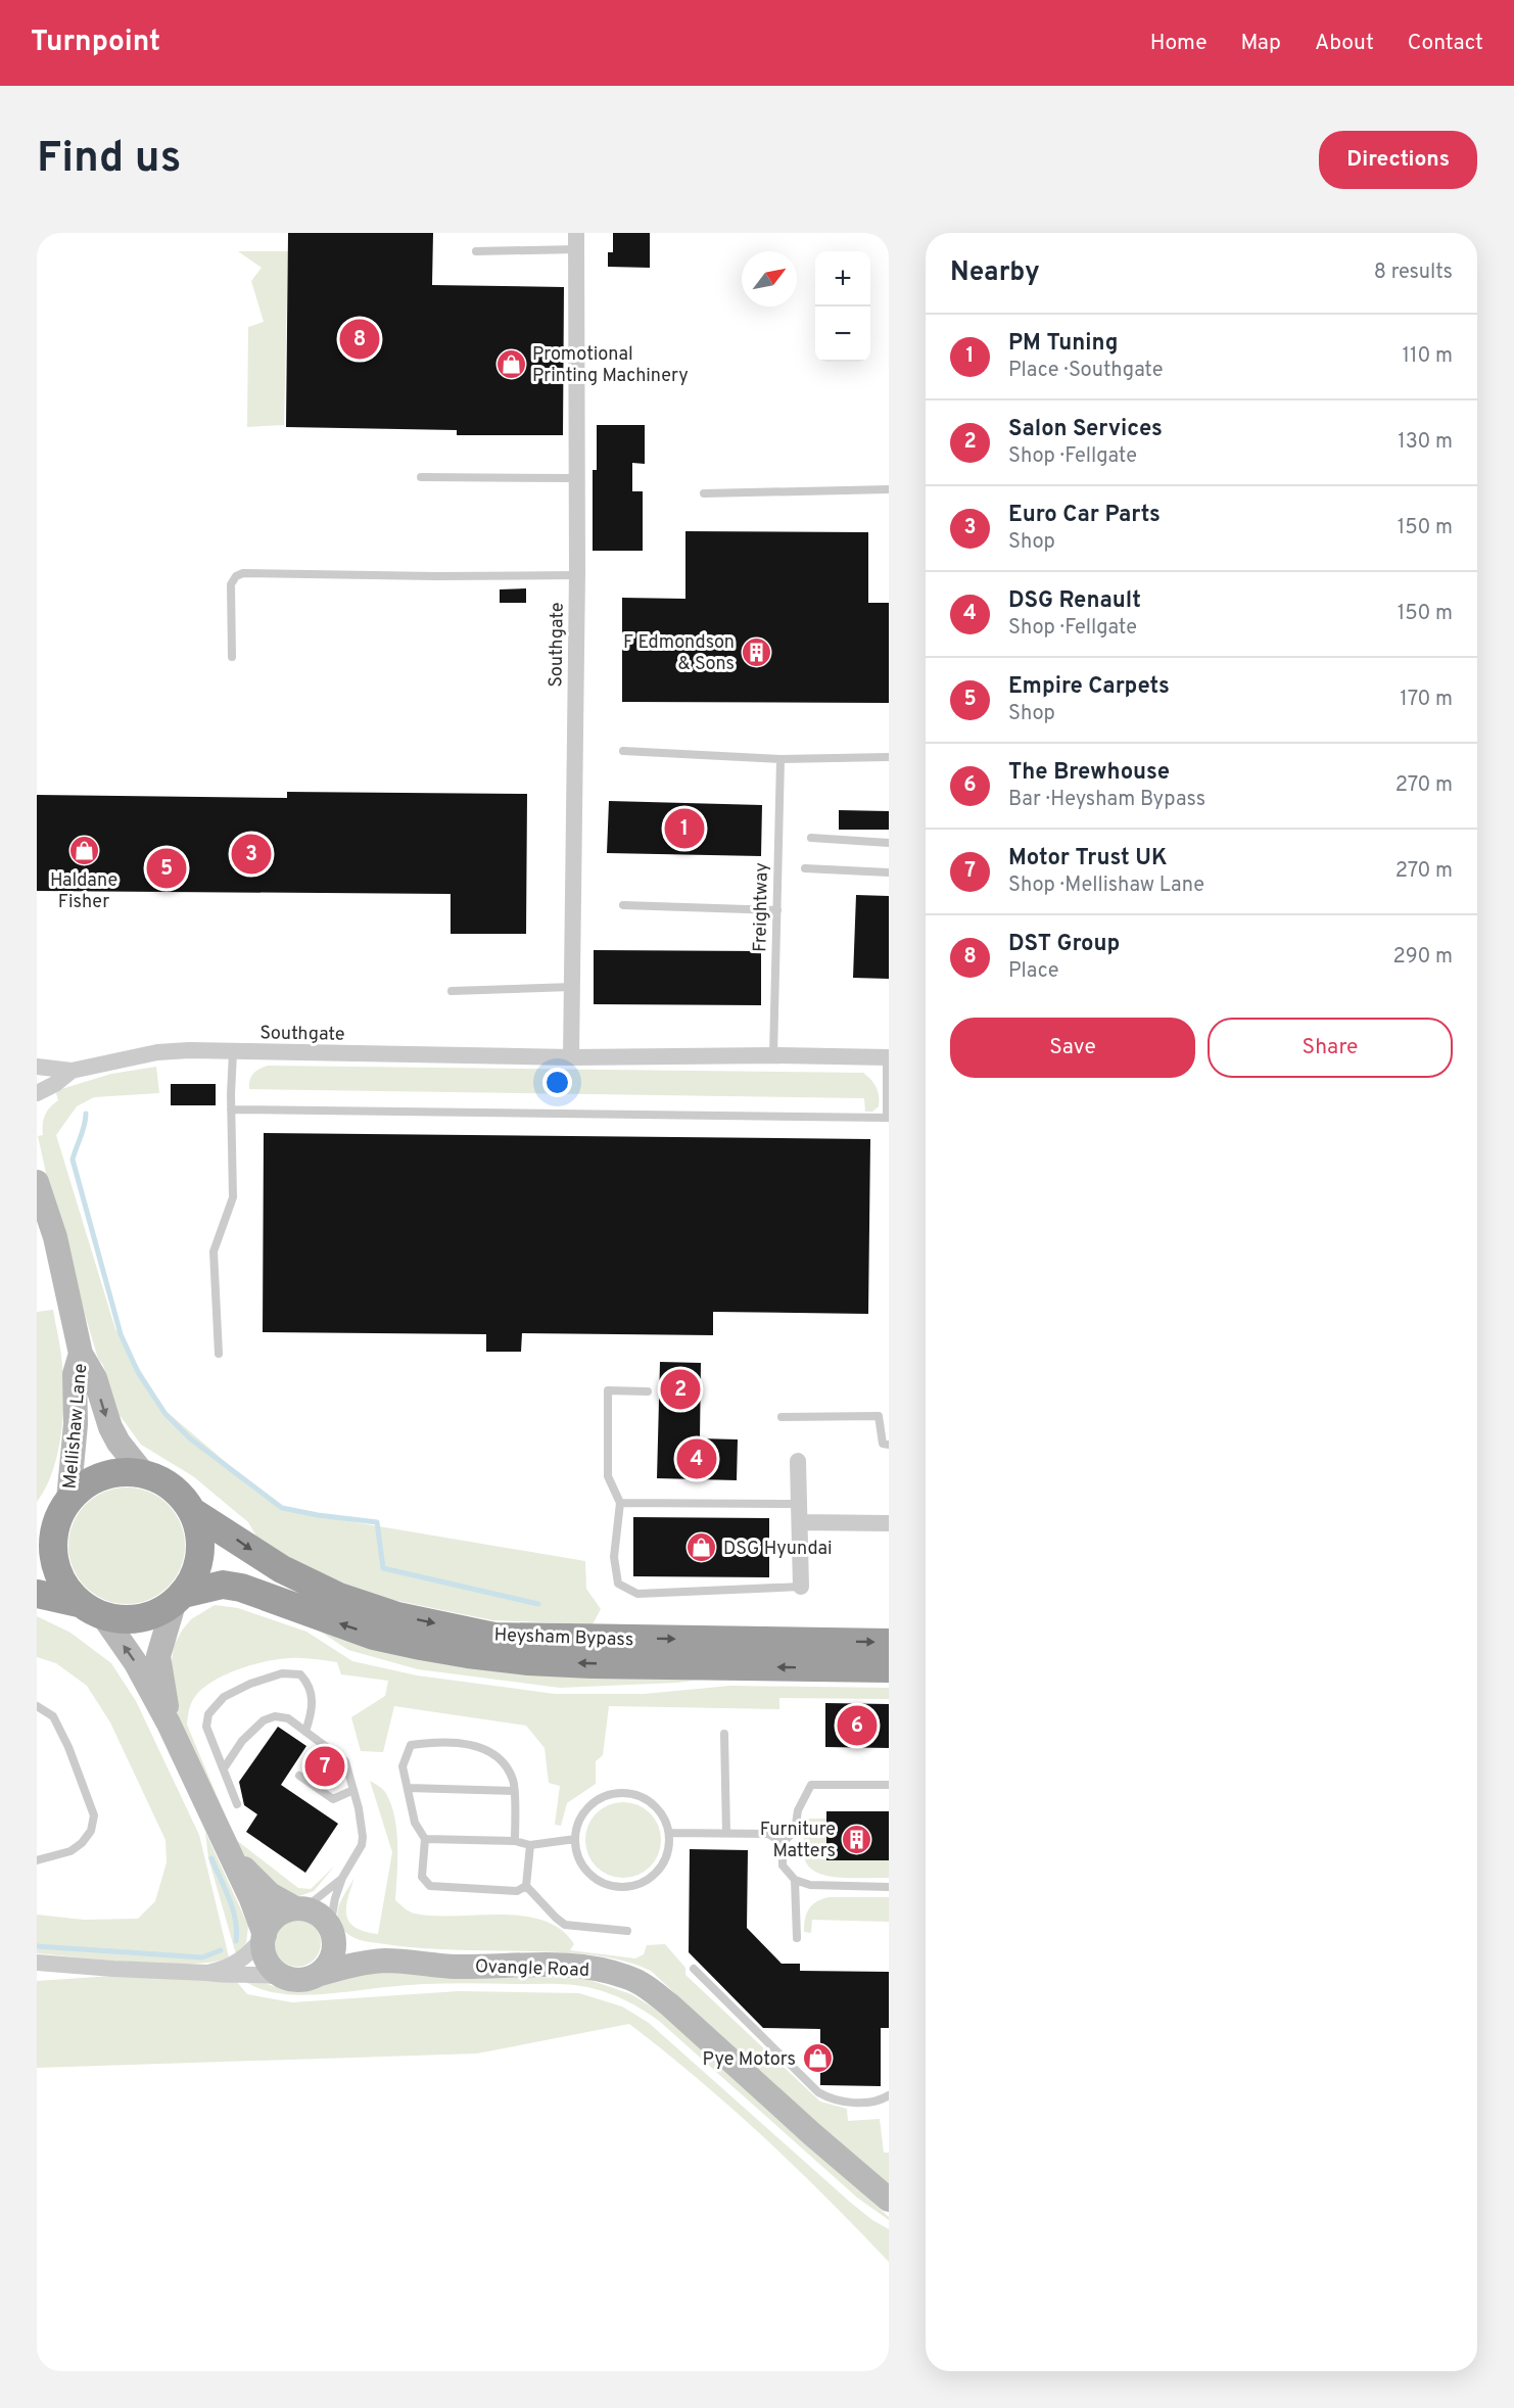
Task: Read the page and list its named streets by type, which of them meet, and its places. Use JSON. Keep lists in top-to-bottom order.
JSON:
{
  "streets": {
    "highway": ["Heysham Bypass"],
    "main road": ["Mellishaw Lane", "Ovangle Road"],
    "street": ["Southgate"],
    "lane": ["Freightway"]
  },
  "crossings": [
    ["Southgate", "Freightway"],
    ["Mellishaw Lane", "Heysham Bypass"]
  ],
  "places": {
    "shop": [
      "Promotional Printing Machinery",
      "Haldane Fisher",
      "DSG Hyundai",
      "Pye Motors"
    ],
    "building": ["F Edmondson & Sons", "Furniture Matters"]
  },
  "north": "top right",
  "page": {
    "header": "Turnpoint",
    "nav": [
      "Home",
      "Map",
      "About",
      "Contact"
    ],
    "buttons": [
      "Directions",
      ["Save", "Share"]
    ],
    "title": "Find us",
    "heading": ["Nearby", "8 results"],
    "map_buttons": ["+", "−"],
    "list": [
      {
        "mark": "1",
        "name": "PM Tuning",
        "note": "Place · Southgate",
        "value": "110 m"
      },
      {
        "mark": "2",
        "name": "Salon Services",
        "note": "Shop · Fellgate",
        "value": "130 m"
      },
      {
        "mark": "3",
        "name": "Euro Car Parts",
        "note": "Shop",
        "value": "150 m"
      },
      {
        "mark": "4",
        "name": "DSG Renault",
        "note": "Shop · Fellgate",
        "value": "150 m"
      },
      {
        "mark": "5",
        "name": "Empire Carpets",
        "note": "Shop",
        "value": "170 m"
      },
      {
        "mark": "6",
        "name": "The Brewhouse",
        "note": "Bar · Heysham Bypass",
        "value": "270 m"
      },
      {
        "mark": "7",
        "name": "Motor Trust UK",
        "note": "Shop · Mellishaw Lane",
        "value": "270 m"
      },
      {
        "mark": "8",
        "name": "DST Group",
        "note": "Place",
        "value": "290 m"
      }
    ],
    "pins": [
      "8",
      "1",
      "3",
      "5",
      "2",
      "4",
      "6",
      "7"
    ]
  }
}
